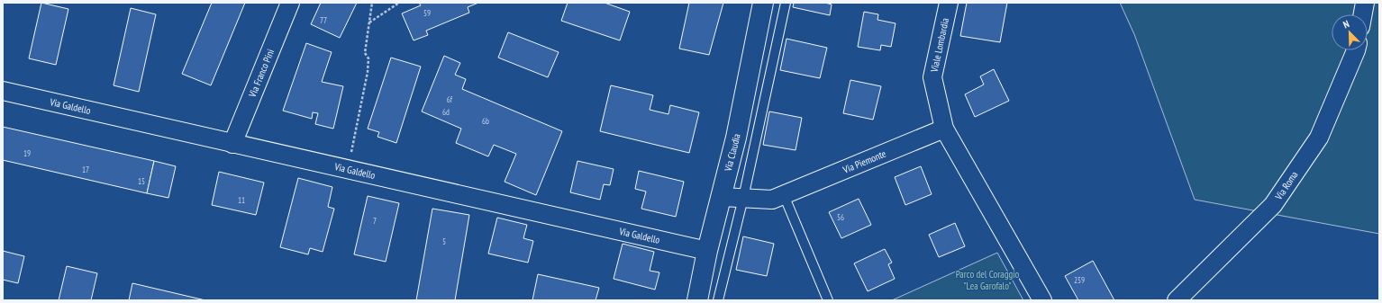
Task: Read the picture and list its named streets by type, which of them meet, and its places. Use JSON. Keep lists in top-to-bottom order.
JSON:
{
  "streets": {
    "main road": ["Via Claudia"],
    "street": [
      "Viale Lombardia",
      "Via Franco Pini",
      "Via Galdello",
      "Via Piemonte",
      "Via Roma"
    ]
  },
  "crossings": [
    ["Viale Lombardia", "Via Piemonte"],
    ["Via Franco Pini", "Via Galdello"],
    ["Via Galdello", "Via Claudia"],
    ["Via Claudia", "Via Piemonte"]
  ],
  "parks": ["Parco del Coraggio \"Lea Garofalo\""],
  "house_numbers": [
    "59",
    "77",
    "6f",
    "6d",
    "6b",
    "19",
    "17",
    "15",
    "11",
    "56",
    "7",
    "5",
    "259"
  ],
  "north": "top left"
}
